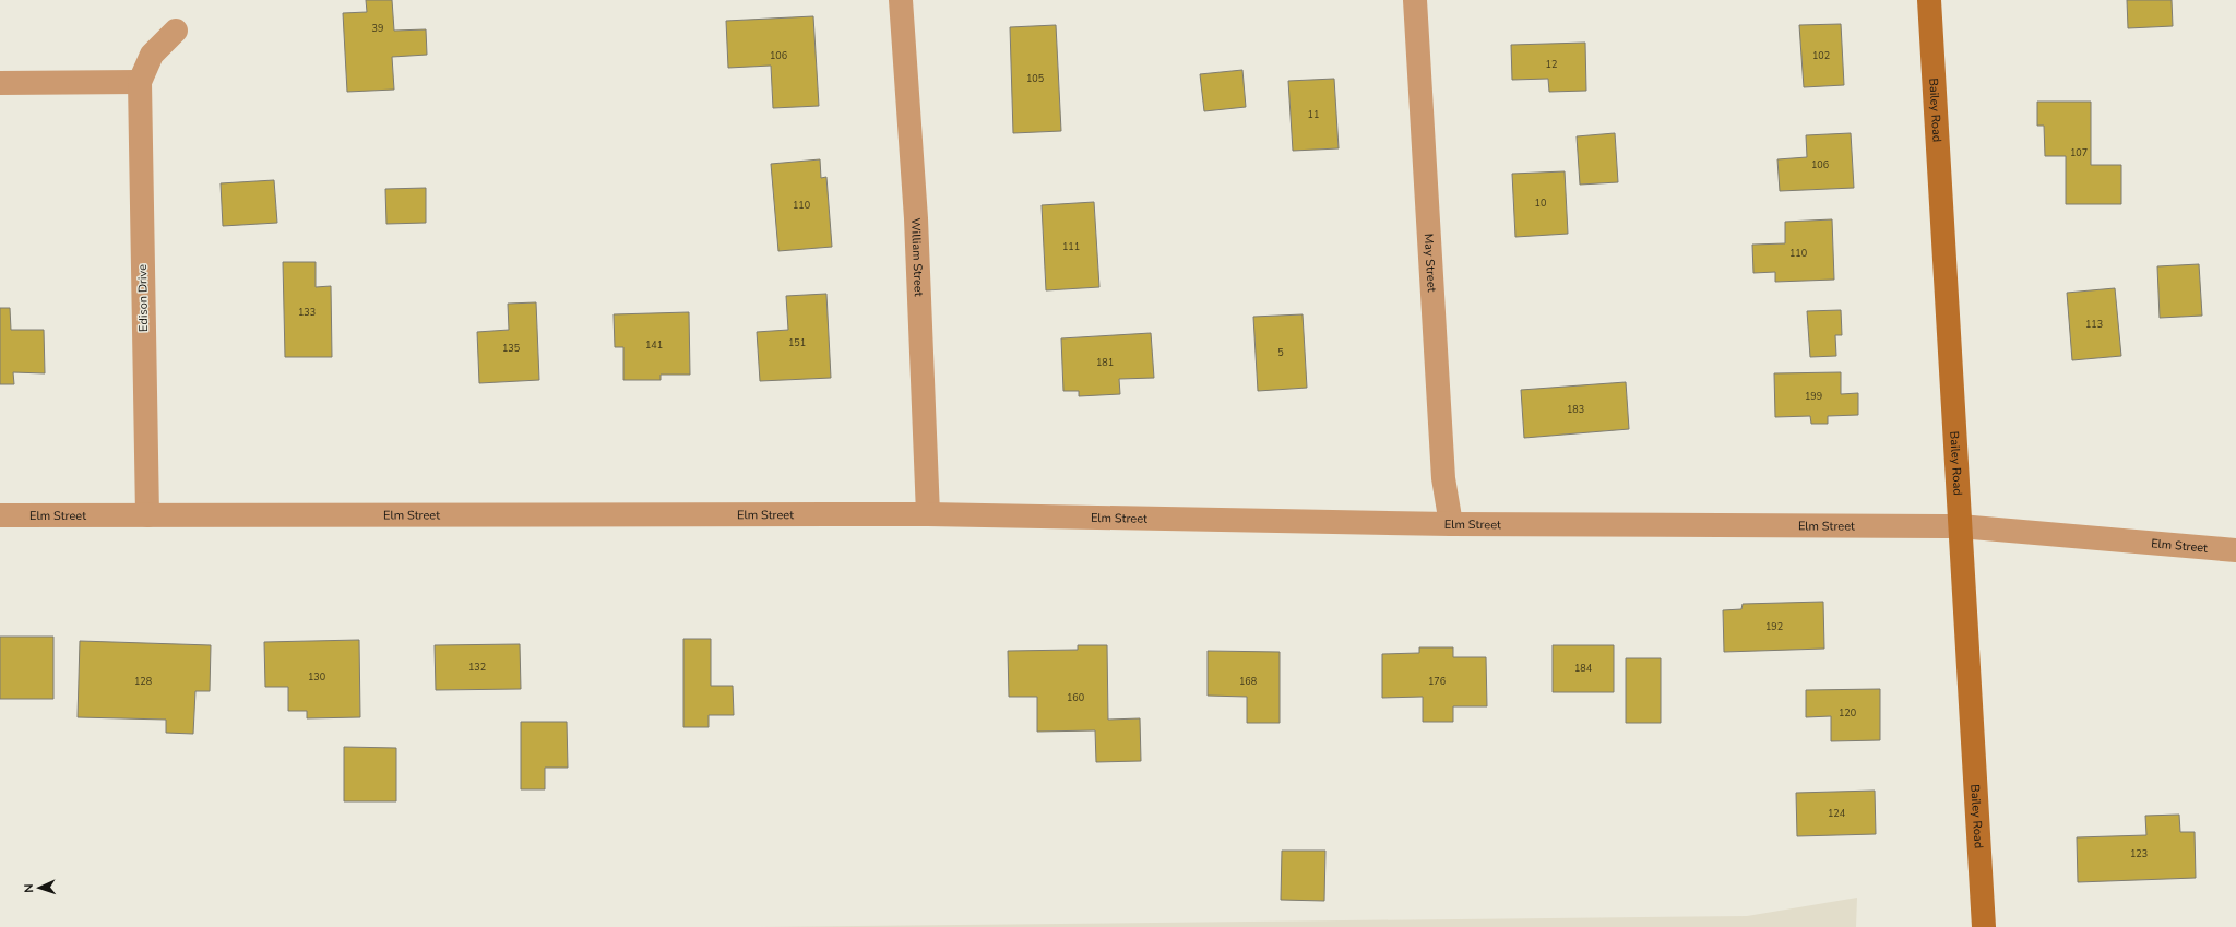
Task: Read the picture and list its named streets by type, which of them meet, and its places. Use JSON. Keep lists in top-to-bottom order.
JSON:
{
  "streets": {
    "main road": ["Bailey Road"],
    "street": [
      "William Street",
      "May Street",
      "Edison Drive",
      "Elm Street"
    ]
  },
  "crossings": [
    ["Bailey Road", "Elm Street"],
    ["William Street", "Elm Street"],
    ["May Street", "Elm Street"],
    ["Edison Drive", "Elm Street"]
  ],
  "house_numbers": [
    "39",
    "106",
    "102",
    "12",
    "105",
    "11",
    "107",
    "106",
    "10",
    "110",
    "111",
    "110",
    "133",
    "113",
    "151",
    "141",
    "135",
    "5",
    "181",
    "199",
    "183",
    "192",
    "132",
    "184",
    "130",
    "128",
    "168",
    "176",
    "160",
    "120",
    "124",
    "123"
  ],
  "north": "left"
}
